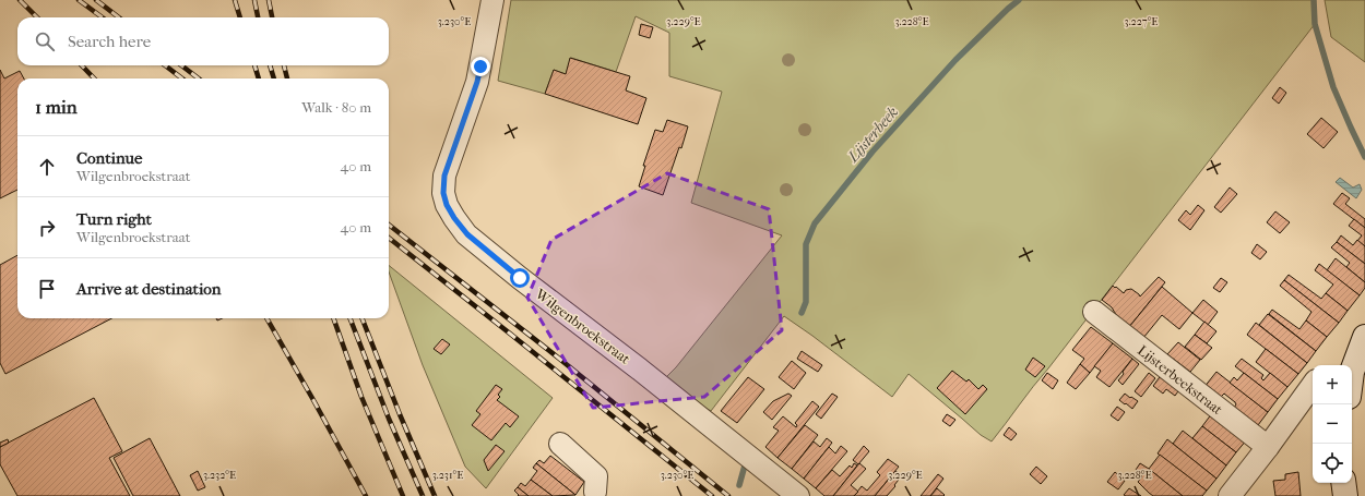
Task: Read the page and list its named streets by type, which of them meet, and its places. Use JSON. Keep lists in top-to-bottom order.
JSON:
{
  "streets": {
    "street": ["Wilgenbroekstraat", "Lijsterbeekstraat"]
  },
  "water": ["Lijsterbeek"],
  "page": {
    "search": "Search here",
    "heading": ["1 min", "Walk · 80 m"],
    "list": [
      ["Continue", "Wilgenbroekstraat", "40 m"],
      ["Turn right", "Wilgenbroekstraat", "40 m"],
      "Arrive at destination"
    ],
    "map_buttons": ["+", "−"]
  },
  "coordinates": [
    "3.230°E",
    "3.229°E",
    "3.228°E",
    "3.227°E",
    "3.232°E",
    "3.231°E"
  ]
}
